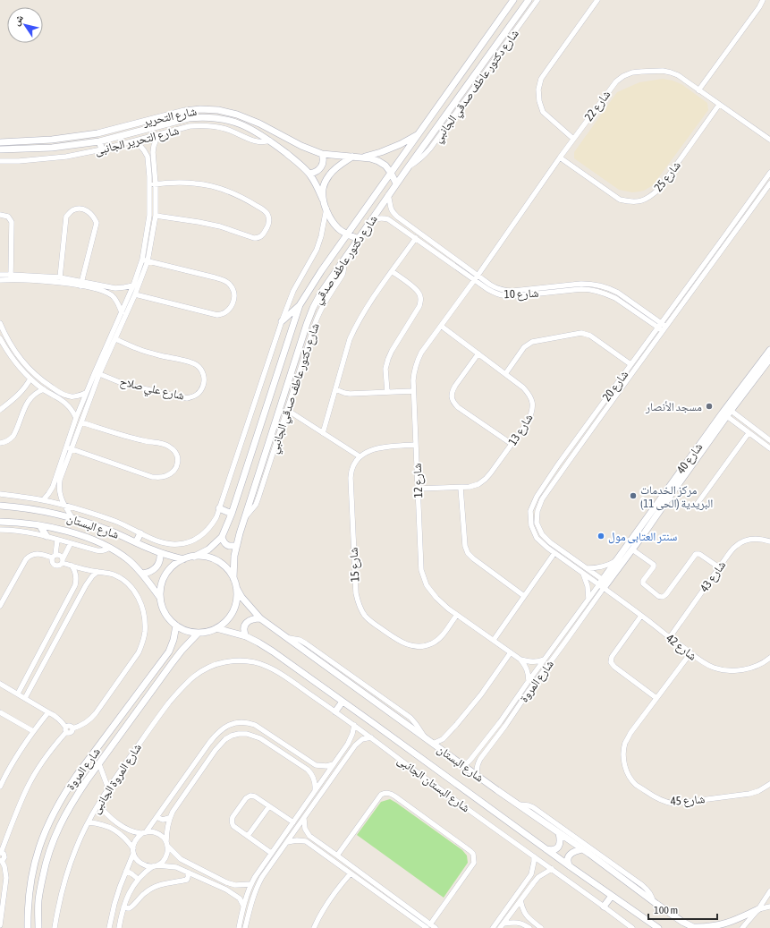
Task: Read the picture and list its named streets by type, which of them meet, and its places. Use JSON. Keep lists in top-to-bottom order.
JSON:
{
  "streets": {
    "street": [
      "شارع دكتور عاطف صدقي الجانبي",
      "شارع 22",
      "شارع التحرير",
      "شارع التحرير الجانبى",
      "شارع 25",
      "شارع دكتور عاطف صدقي",
      "شارع 10",
      "شارع 20",
      "شارع علي صلاح",
      "شارع 13",
      "شارع 40",
      "شارع 12",
      "شارع البستان",
      "شارع 15",
      "شارع 43",
      "شارع 42",
      "شارع المروة",
      "شارع المروة الجانبى",
      "شارع البستان الجانبى",
      "شارع 45"
    ]
  },
  "crossings": [
    ["شارع دكتور عاطف صدقي الجانبي", "شارع دكتور عاطف صدقي"],
    ["شارع 22", "شارع 25"],
    ["شارع 22", "شارع 10"],
    ["شارع 22", "شارع 12"],
    ["شارع التحرير", "شارع التحرير الجانبى"],
    ["شارع التحرير", "شارع دكتور عاطف صدقي"],
    ["شارع دكتور عاطف صدقي", "شارع 10"],
    ["شارع دكتور عاطف صدقي", "شارع البستان"],
    ["شارع دكتور عاطف صدقي", "شارع المروة"],
    ["شارع 10", "شارع 20"],
    ["شارع 10", "شارع 12"],
    ["شارع 20", "شارع 40"],
    ["شارع 20", "شارع 42"],
    ["شارع 20", "شارع المروة"],
    ["شارع 13", "شارع 12"],
    ["شارع 40", "شارع 42"],
    ["شارع 40", "شارع المروة"],
    ["شارع 12", "شارع 15"],
    ["شارع 12", "شارع المروة"],
    ["شارع البستان", "شارع المروة"],
    ["شارع 43", "شارع 42"],
    ["شارع 42", "شارع المروة"],
    ["شارع 42", "شارع 45"],
    ["شارع المروة الجانبى", "شارع البستان الجانبى"]
  ],
  "places": ["مسجد الأنصار", "مركز الخدمات البريدية (الحى 11)", "سنتر العتابى مول"],
  "scale_bar": "100 m",
  "north": "top left"
}
